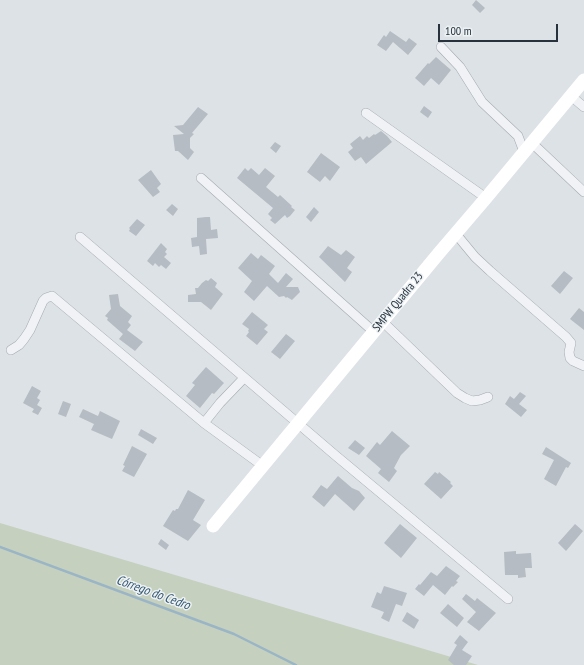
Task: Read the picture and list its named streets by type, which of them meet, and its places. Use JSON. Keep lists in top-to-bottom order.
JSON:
{
  "streets": {
    "street": ["SMPW Quadra 23"]
  },
  "water": ["Córrego do Cedro"],
  "scale_bar": "100 m"
}
